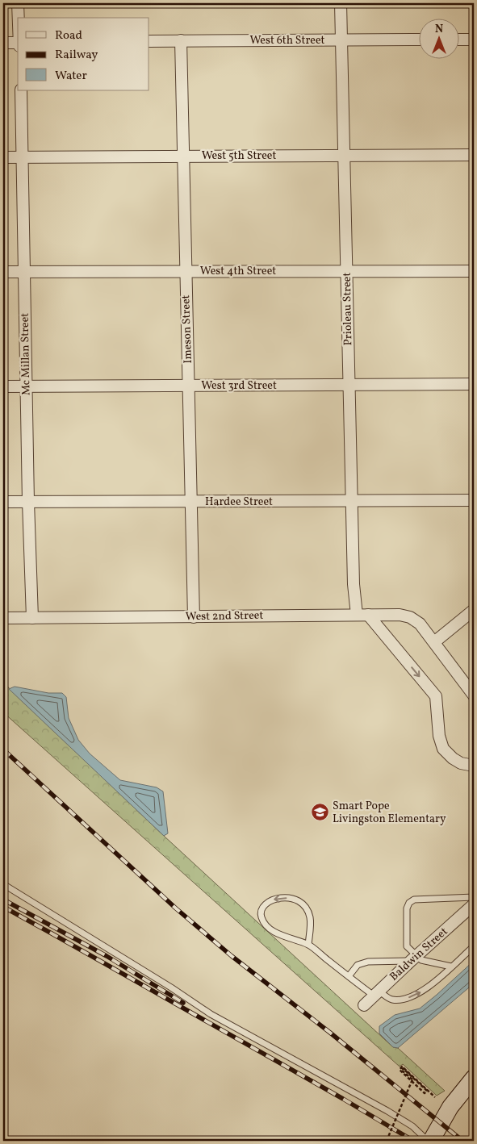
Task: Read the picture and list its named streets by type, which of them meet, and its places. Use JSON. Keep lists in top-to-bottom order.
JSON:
{
  "streets": {
    "street": [
      "West 6th Street",
      "West 5th Street",
      "West 4th Street",
      "Prioleau Street",
      "Imeson Street",
      "Mc Millan Street",
      "West 3rd Street",
      "Hardee Street",
      "West 2nd Street",
      "Baldwin Street"
    ]
  },
  "crossings": [
    ["West 6th Street", "Prioleau Street"],
    ["West 6th Street", "Imeson Street"],
    ["West 5th Street", "Prioleau Street"],
    ["West 5th Street", "Imeson Street"],
    ["West 5th Street", "Mc Millan Street"],
    ["West 4th Street", "Prioleau Street"],
    ["West 4th Street", "Imeson Street"],
    ["West 4th Street", "Mc Millan Street"],
    ["Prioleau Street", "West 3rd Street"],
    ["Prioleau Street", "Hardee Street"],
    ["Prioleau Street", "West 2nd Street"],
    ["Imeson Street", "West 3rd Street"],
    ["Imeson Street", "Hardee Street"],
    ["Imeson Street", "West 2nd Street"],
    ["Mc Millan Street", "West 3rd Street"],
    ["Mc Millan Street", "Hardee Street"],
    ["Mc Millan Street", "West 2nd Street"]
  ],
  "places": {
    "school or university": ["Smart Pope Livingston Elementary"]
  },
  "legend": ["Road", "Railway", "Water"],
  "north": "top"
}
